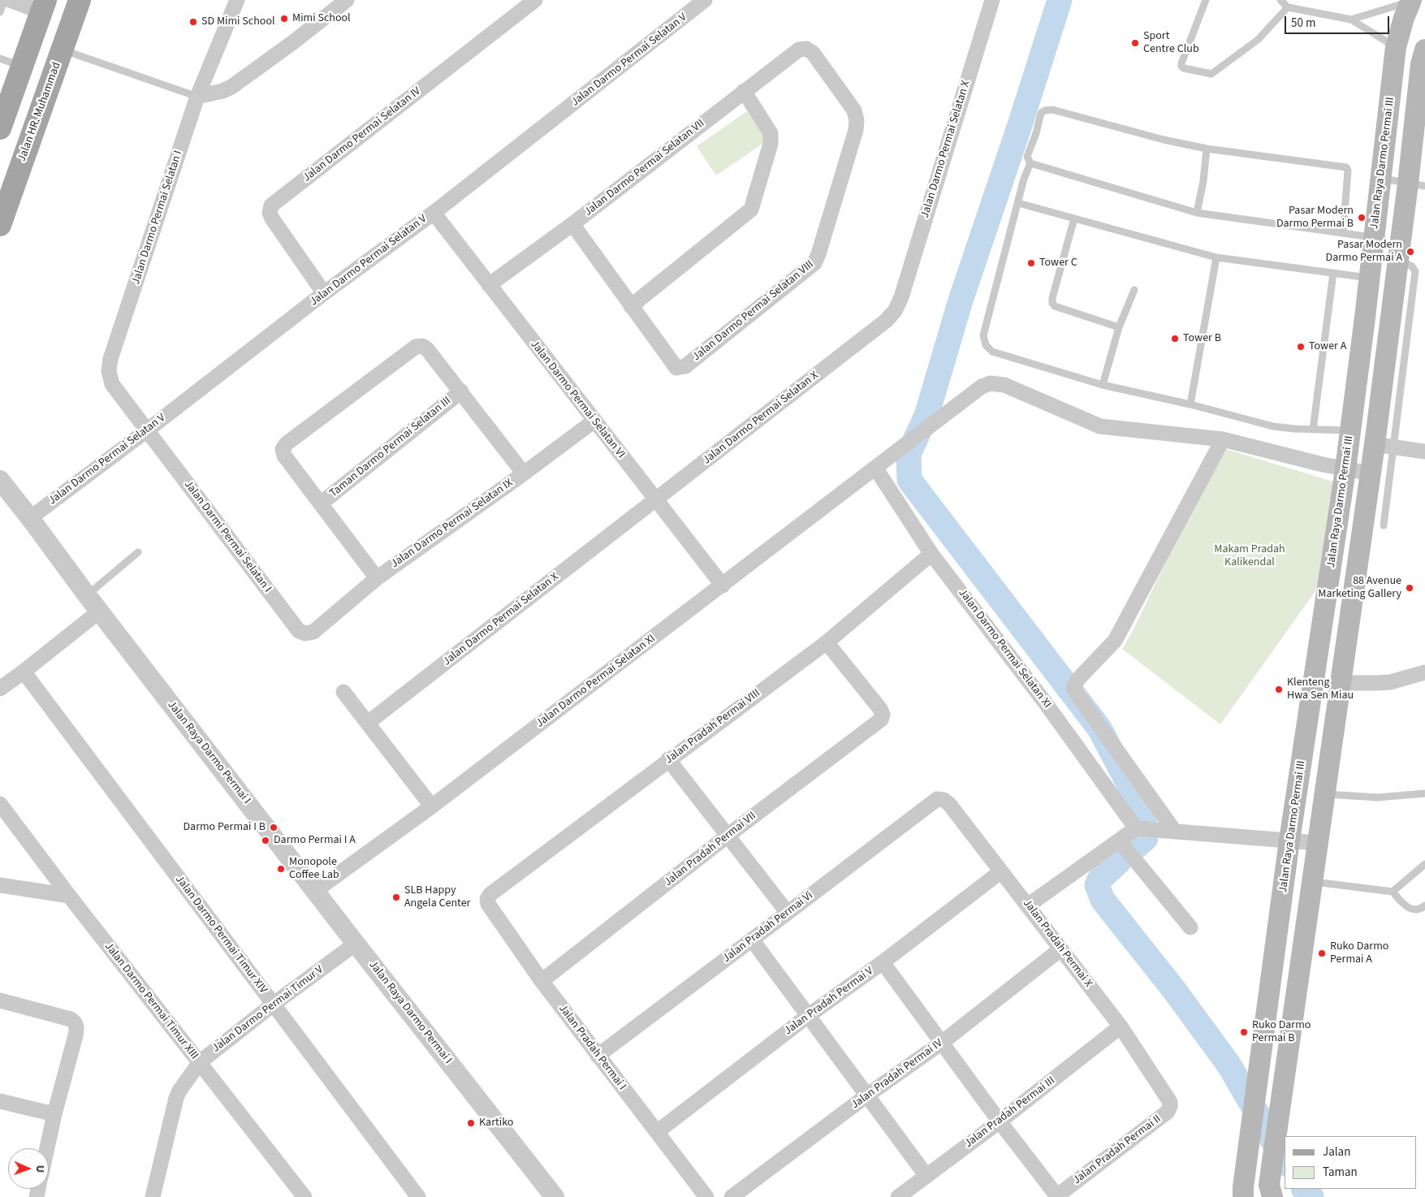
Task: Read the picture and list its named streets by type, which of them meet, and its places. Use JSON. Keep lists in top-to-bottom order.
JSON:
{
  "streets": {
    "main road": ["Jalan HR. Muhammad", "Jalan Raya Darmo Permai III"],
    "street": [
      "Jalan Darmo Permai Selatan V",
      "Jalan Darmo Permai Selatan IV",
      "Jalan Darmo Permai Selatan X",
      "Jalan Darmo Permai Selatan VII",
      "Jalan Darmo Permai Selatan I",
      "Jalan Darmo Permai Selatan VIII",
      "Jalan Darmo Permai Selatan VI",
      "Taman Darmo Permai Selatan III",
      "Jalan Darmo Permai Selatan IX",
      "Jalan Darmi Permai Selatan I",
      "Jalan Darmo Permai Selatan XI",
      "Jalan Pradah Permai VIII",
      "Jalan Raya Darmo Permai I",
      "Jalan Pradah Permai VII",
      "Jalan Pradah Permai Vi",
      "Jalan Darmo Permai Timur XIV",
      "Jalan Pradah Permai X",
      "Jalan Darmo Permai Timur XIII",
      "Jalan Pradah Permai V",
      "Jalan Darmo Permai Timur V",
      "Jalan Pradah Permai I",
      "Jalan Pradah Permai IV",
      "Jalan Pradah Permai III",
      "Jalan Pradah Permai II"
    ]
  },
  "crossings": [
    ["Jalan Darmo Permai Selatan V", "Jalan Darmo Permai Selatan IV"],
    ["Jalan Darmo Permai Selatan V", "Jalan Darmo Permai Selatan I"],
    ["Jalan Darmo Permai Selatan V", "Jalan Darmo Permai Selatan VI"],
    ["Jalan Darmo Permai Selatan V", "Jalan Darmi Permai Selatan I"],
    ["Jalan Darmo Permai Selatan V", "Jalan Raya Darmo Permai I"],
    ["Jalan Darmo Permai Selatan X", "Jalan Darmo Permai Selatan VI"],
    ["Jalan Darmo Permai Selatan VII", "Jalan Darmo Permai Selatan VIII"],
    ["Jalan Darmo Permai Selatan VII", "Jalan Darmo Permai Selatan VI"],
    ["Jalan Darmo Permai Selatan I", "Jalan Darmi Permai Selatan I"],
    ["Jalan Darmo Permai Selatan VI", "Jalan Darmo Permai Selatan IX"],
    ["Jalan Darmo Permai Selatan VI", "Jalan Darmo Permai Selatan XI"],
    ["Jalan Darmo Permai Selatan IX", "Jalan Darmi Permai Selatan I"],
    ["Jalan Darmo Permai Selatan XI", "Jalan Pradah Permai VIII"],
    ["Jalan Darmo Permai Selatan XI", "Jalan Raya Darmo Permai I"],
    ["Jalan Pradah Permai VIII", "Jalan Pradah Permai VII"],
    ["Jalan Pradah Permai VIII", "Jalan Pradah Permai I"],
    ["Jalan Raya Darmo Permai I", "Jalan Darmo Permai Timur V"],
    ["Jalan Pradah Permai VII", "Jalan Pradah Permai I"],
    ["Jalan Pradah Permai Vi", "Jalan Pradah Permai X"],
    ["Jalan Pradah Permai Vi", "Jalan Pradah Permai I"],
    ["Jalan Darmo Permai Timur XIV", "Jalan Darmo Permai Timur V"],
    ["Jalan Pradah Permai X", "Jalan Pradah Permai V"],
    ["Jalan Pradah Permai X", "Jalan Pradah Permai IV"],
    ["Jalan Pradah Permai X", "Jalan Pradah Permai III"],
    ["Jalan Pradah Permai X", "Jalan Pradah Permai II"],
    ["Jalan Darmo Permai Timur XIII", "Jalan Darmo Permai Timur V"],
    ["Jalan Pradah Permai V", "Jalan Pradah Permai I"]
  ],
  "parks": ["Makam Pradah Kalikendal"],
  "places": [
    "Mimi School",
    "SD Mimi School",
    "Sport Centre Club",
    "Pasar Modern Darmo Permai B",
    "Pasar Modern Darmo Permai A",
    "Tower C",
    "Tower B",
    "Tower A",
    "88 Avenue Marketing Gallery",
    "Klenteng Hwa Sen Miau",
    "Darmo Permai I B",
    "Darmo Permai I A",
    "Monopole Coffee Lab",
    "SLB Happy Angela Center",
    "Ruko Darmo Permai A",
    "Ruko Darmo Permai B",
    "Kartiko"
  ],
  "legend": ["Jalan", "Taman"],
  "scale_bar": "50 m",
  "north": "right"
}
